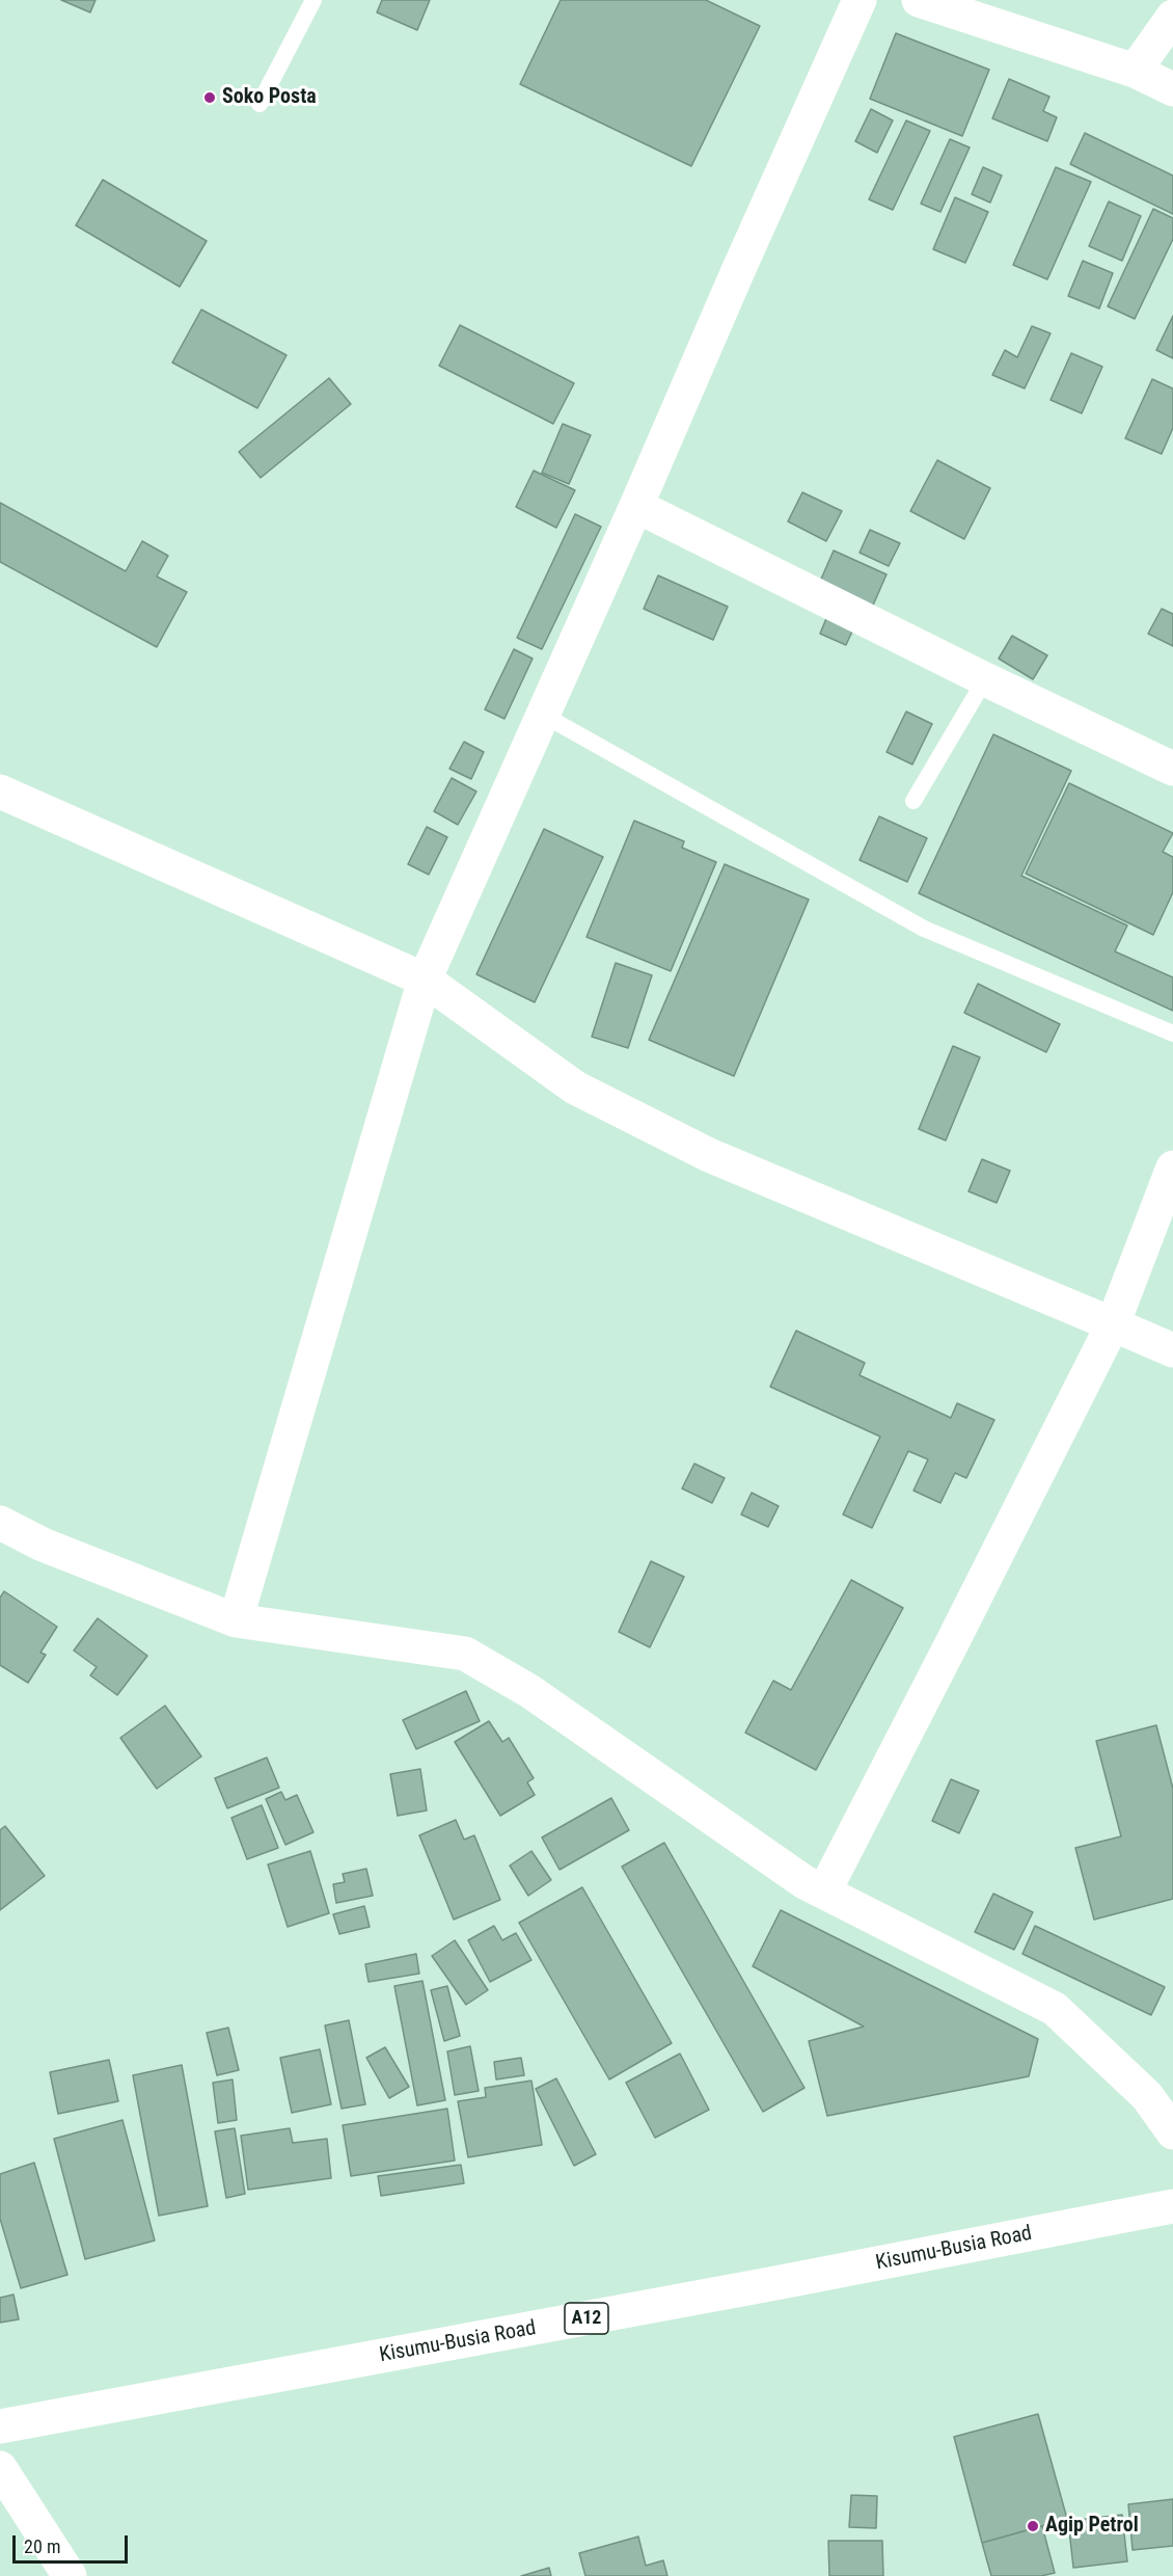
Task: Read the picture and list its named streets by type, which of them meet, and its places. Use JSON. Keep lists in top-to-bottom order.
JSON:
{
  "streets": {
    "main road": ["Kisumu-Busia Road", "A12"]
  },
  "places": ["Soko Posta", "Agip Petrol"],
  "scale_bar": "20 m"
}
